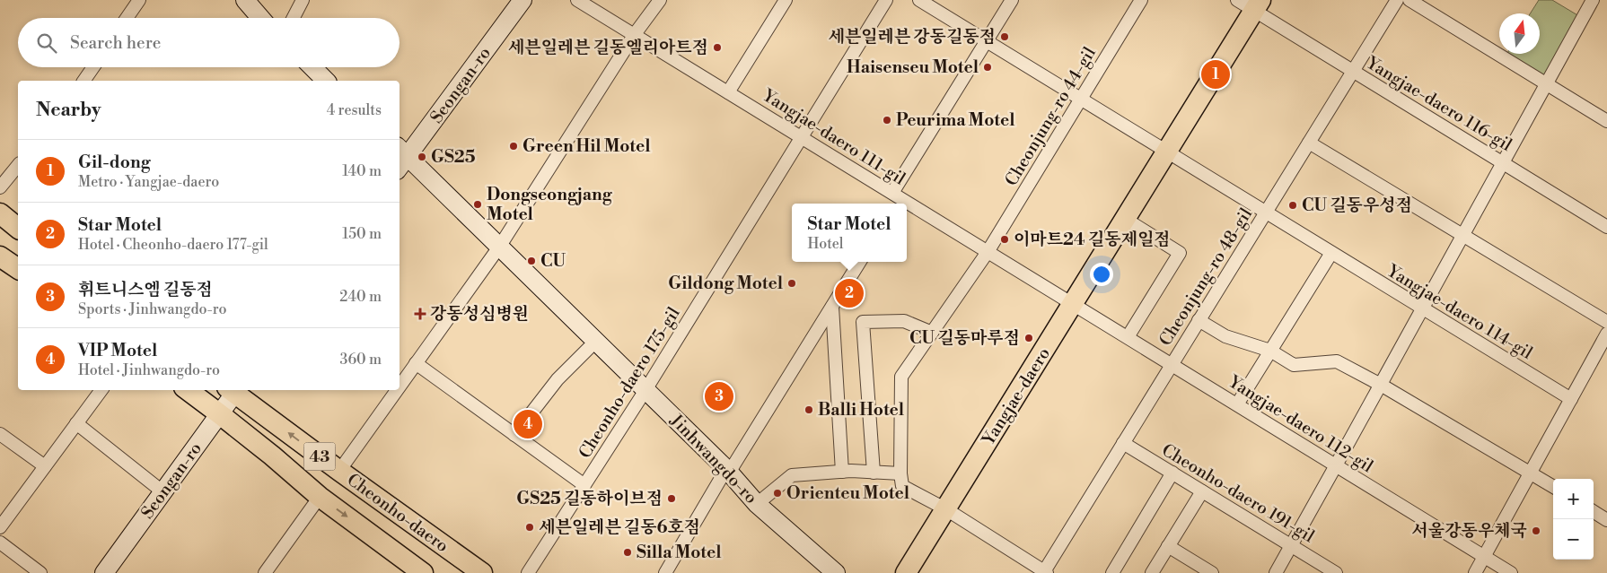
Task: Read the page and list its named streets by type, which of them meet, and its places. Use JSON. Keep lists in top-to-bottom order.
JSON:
{
  "streets": {
    "main road": ["Yangjae-daero", "43", "Cheonho-daero"],
    "street": [
      "Seongan-ro",
      "Yangjae-daero 116-gil",
      "Cheonjung-ro 44-gil",
      "Yangjae-daero 111-gil",
      "Cheonjung-ro 48-gil",
      "Yangjae-daero 114-gil",
      "Cheonho-daero 175-gil",
      "Yangjae-daero 112-gil",
      "Jinhwangdo-ro",
      "Cheonho-daero 191-gil"
    ]
  },
  "crossings": [
    ["Seongan-ro", "Jinhwangdo-ro"],
    ["Seongan-ro", "Cheonho-daero"],
    ["Yangjae-daero 116-gil", "Cheonjung-ro 48-gil"],
    ["Yangjae-daero 116-gil", "Yangjae-daero"],
    ["Cheonjung-ro 44-gil", "Yangjae-daero 111-gil"],
    ["Cheonjung-ro 44-gil", "Yangjae-daero 114-gil"],
    ["Yangjae-daero 111-gil", "Cheonho-daero 175-gil"],
    ["Yangjae-daero 111-gil", "Yangjae-daero"],
    ["Yangjae-daero 111-gil", "Yangjae-daero 112-gil"],
    ["Cheonjung-ro 48-gil", "Yangjae-daero 114-gil"],
    ["Cheonjung-ro 48-gil", "Yangjae-daero 112-gil"],
    ["Cheonjung-ro 48-gil", "Cheonho-daero 191-gil"],
    ["Yangjae-daero 114-gil", "Yangjae-daero"],
    ["Cheonho-daero 175-gil", "Jinhwangdo-ro"],
    ["Yangjae-daero", "Yangjae-daero 112-gil"]
  ],
  "places": {
    "other": [
      "세븐일레븐 강동길동점",
      "세븐일레븐 길동엘리아트점",
      "Haisenseu Motel",
      "Peurima Motel",
      "Green Hil Motel",
      "GS25",
      "Dongseongjang Motel",
      "CU 길동우성점",
      "이마트24 길동제일점",
      "CU",
      "Gildong Motel",
      "CU 길동마루점",
      "Balli Hotel",
      "Orienteu Motel",
      "GS25 길동하이브점",
      "세븐일레븐 길동6호점",
      "서울강동우체국",
      "Silla Motel"
    ],
    "health": ["강동성심병원"]
  },
  "north": "top",
  "page": {
    "search": "Search here",
    "pins": [
      "1",
      "2",
      "3",
      "4"
    ],
    "heading": ["Nearby", "4 results"],
    "list": [
      {
        "mark": "1",
        "name": "Gil-dong",
        "note": "Metro · Yangjae-daero",
        "value": "140 m"
      },
      {
        "mark": "2",
        "name": "Star Motel",
        "note": "Hotel · Cheonho-daero 177-gil",
        "value": "150 m"
      },
      {
        "mark": "3",
        "name": "휘트니스엠 길동점",
        "note": "Sports · Jinhwangdo-ro",
        "value": "240 m"
      },
      {
        "mark": "4",
        "name": "VIP Motel",
        "note": "Hotel · Jinhwangdo-ro",
        "value": "360 m"
      }
    ],
    "popup": ["Star Motel", "Hotel"],
    "map_buttons": ["+", "−"]
  }
}
